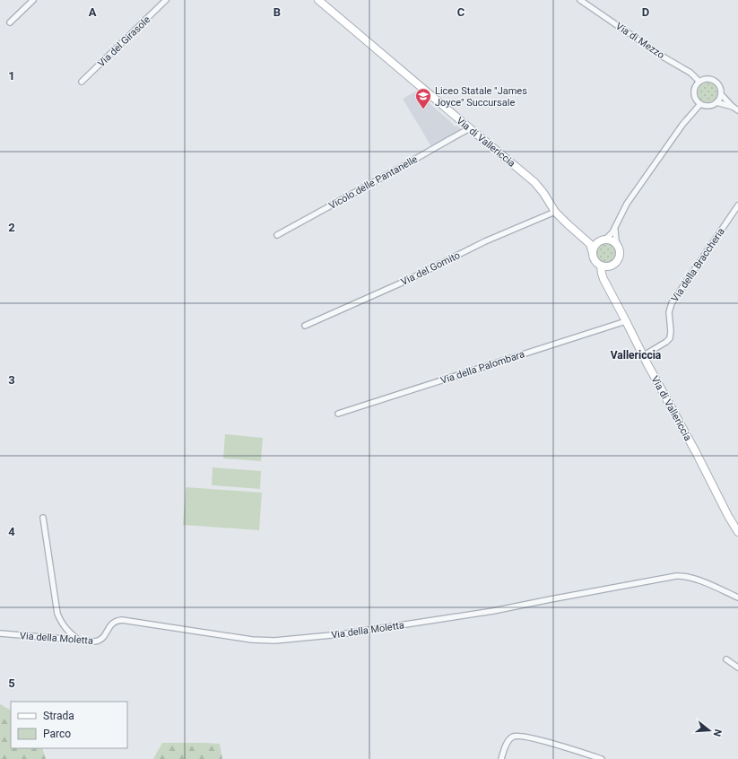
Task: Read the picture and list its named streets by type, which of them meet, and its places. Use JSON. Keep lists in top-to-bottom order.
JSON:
{
  "streets": {
    "street": [
      "Via di Mezzo",
      "Via del Girasole",
      "Via di Vallericcia",
      "Vicolo delle Pantanelle",
      "Via della Braccheria",
      "Via del Gomito",
      "Via della Palombara",
      "Via della Moletta"
    ]
  },
  "crossings": [
    ["Via di Vallericcia", "Vicolo delle Pantanelle"],
    ["Via di Vallericcia", "Via della Braccheria"],
    ["Via di Vallericcia", "Via del Gomito"],
    ["Via di Vallericcia", "Via della Palombara"]
  ],
  "districts": ["Vallericcia"],
  "places": {
    "school or university": ["Liceo Statale \"James Joyce\" Succursale"]
  },
  "legend": ["Strada", "Parco"],
  "north": "right",
  "grid": {
    "columns": [
      "A",
      "B",
      "C",
      "D"
    ],
    "rows": [
      "1",
      "2",
      "3",
      "4",
      "5"
    ]
  }
}
